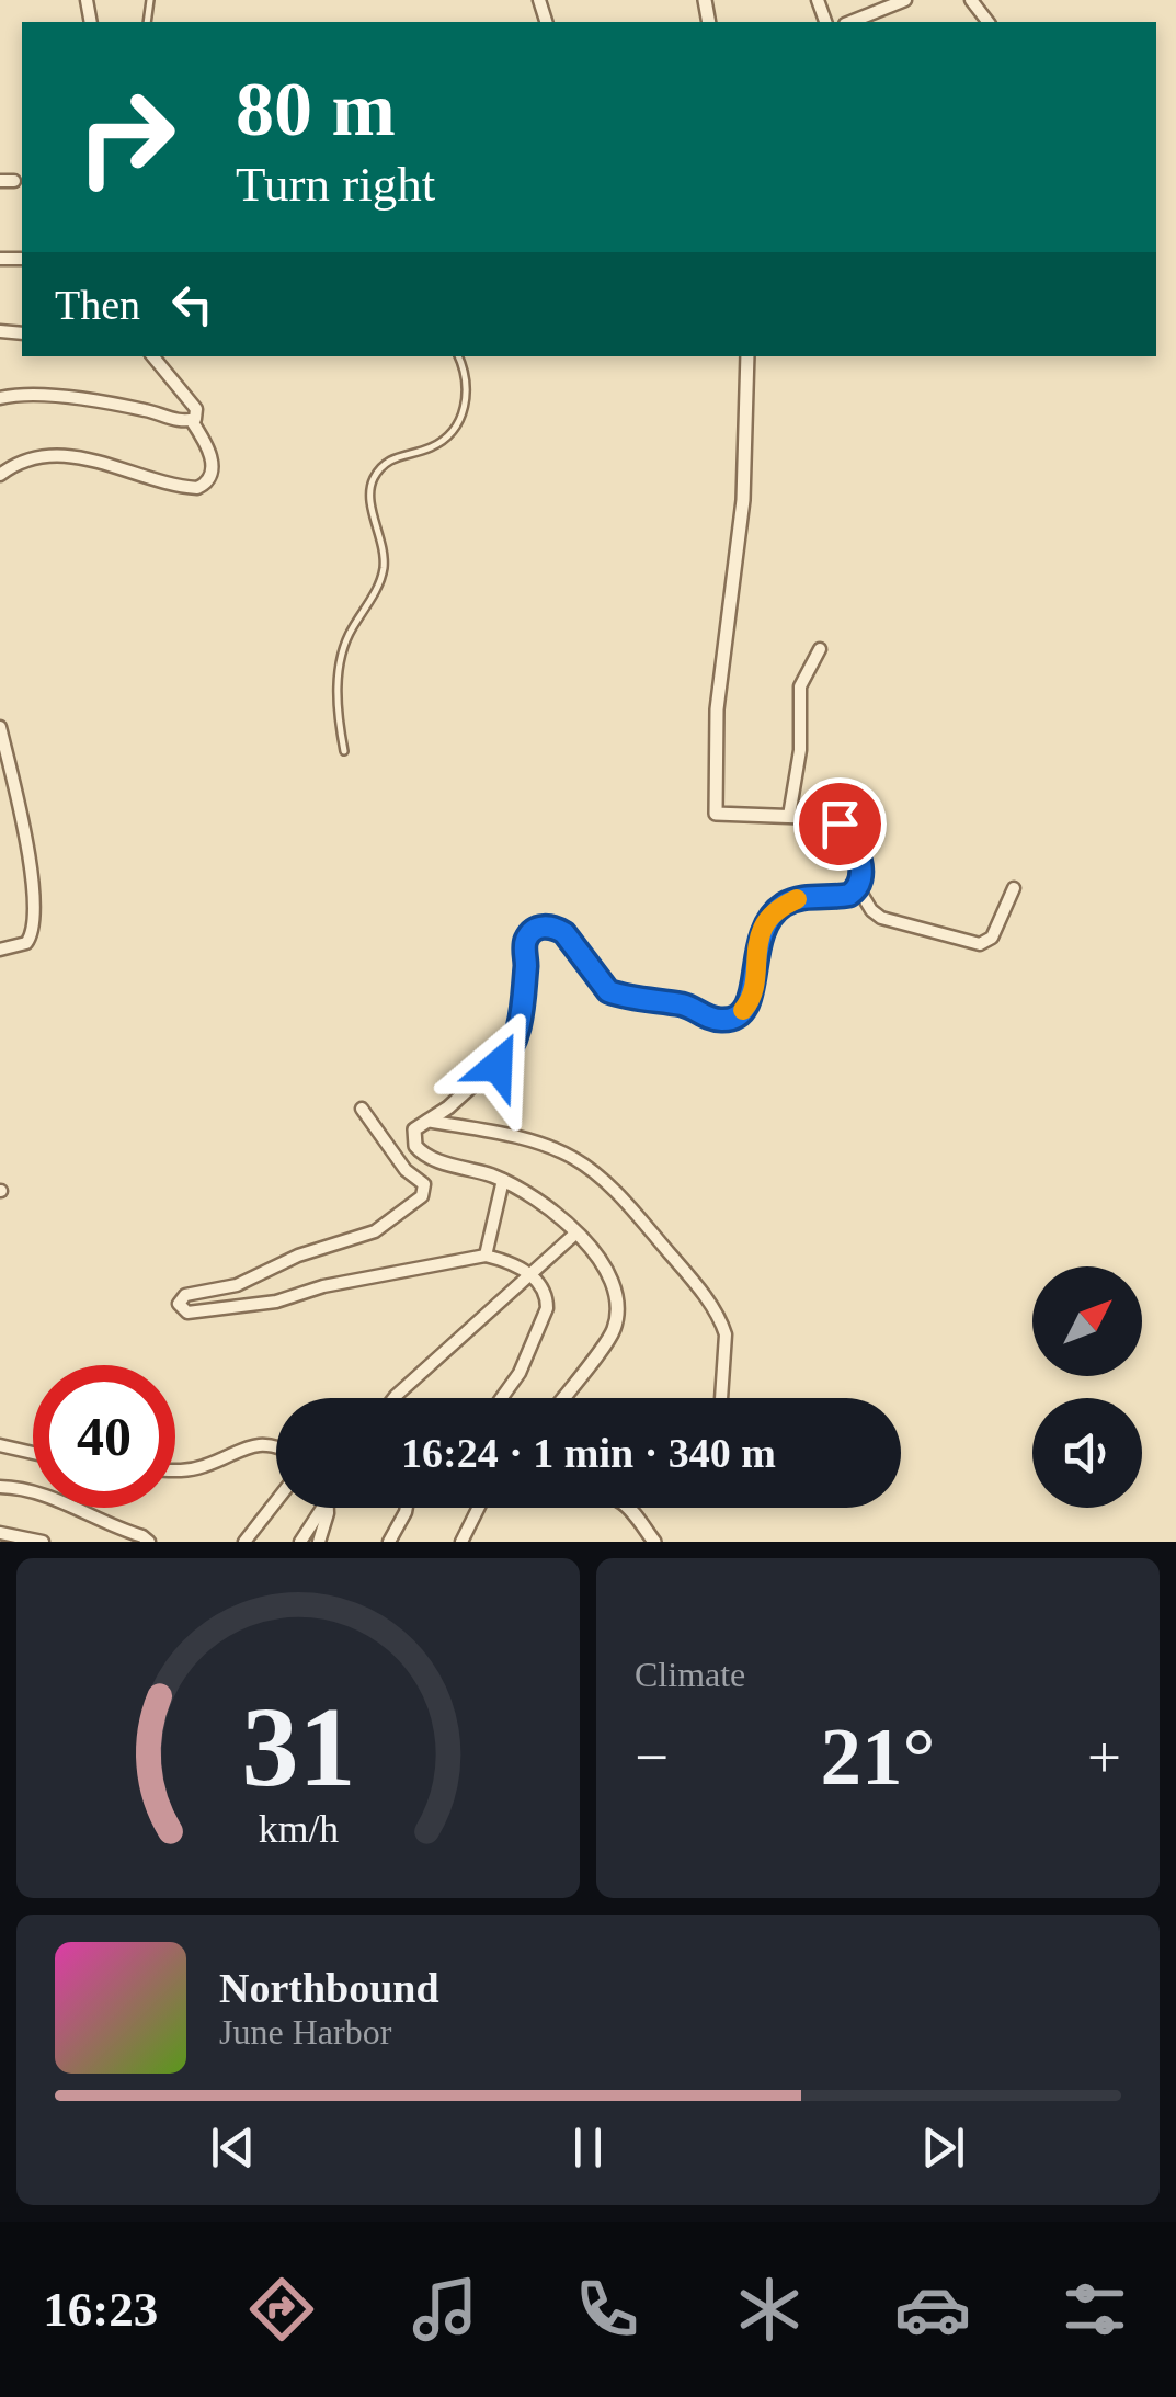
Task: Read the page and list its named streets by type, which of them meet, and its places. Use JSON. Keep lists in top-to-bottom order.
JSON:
{
  "north": "top right",
  "page": {
    "turn": ["80 m", "Turn right"],
    "then": "Then",
    "limit": "40",
    "trip": "16:24 · 1 min · 340 m",
    "tile": "Climate",
    "heat": ["−", "21°", "+"],
    "song": ["Northbound", "June Harbor"],
    "tabs": "16:23",
    "gauge": ["31", "km/h"]
  }
}
